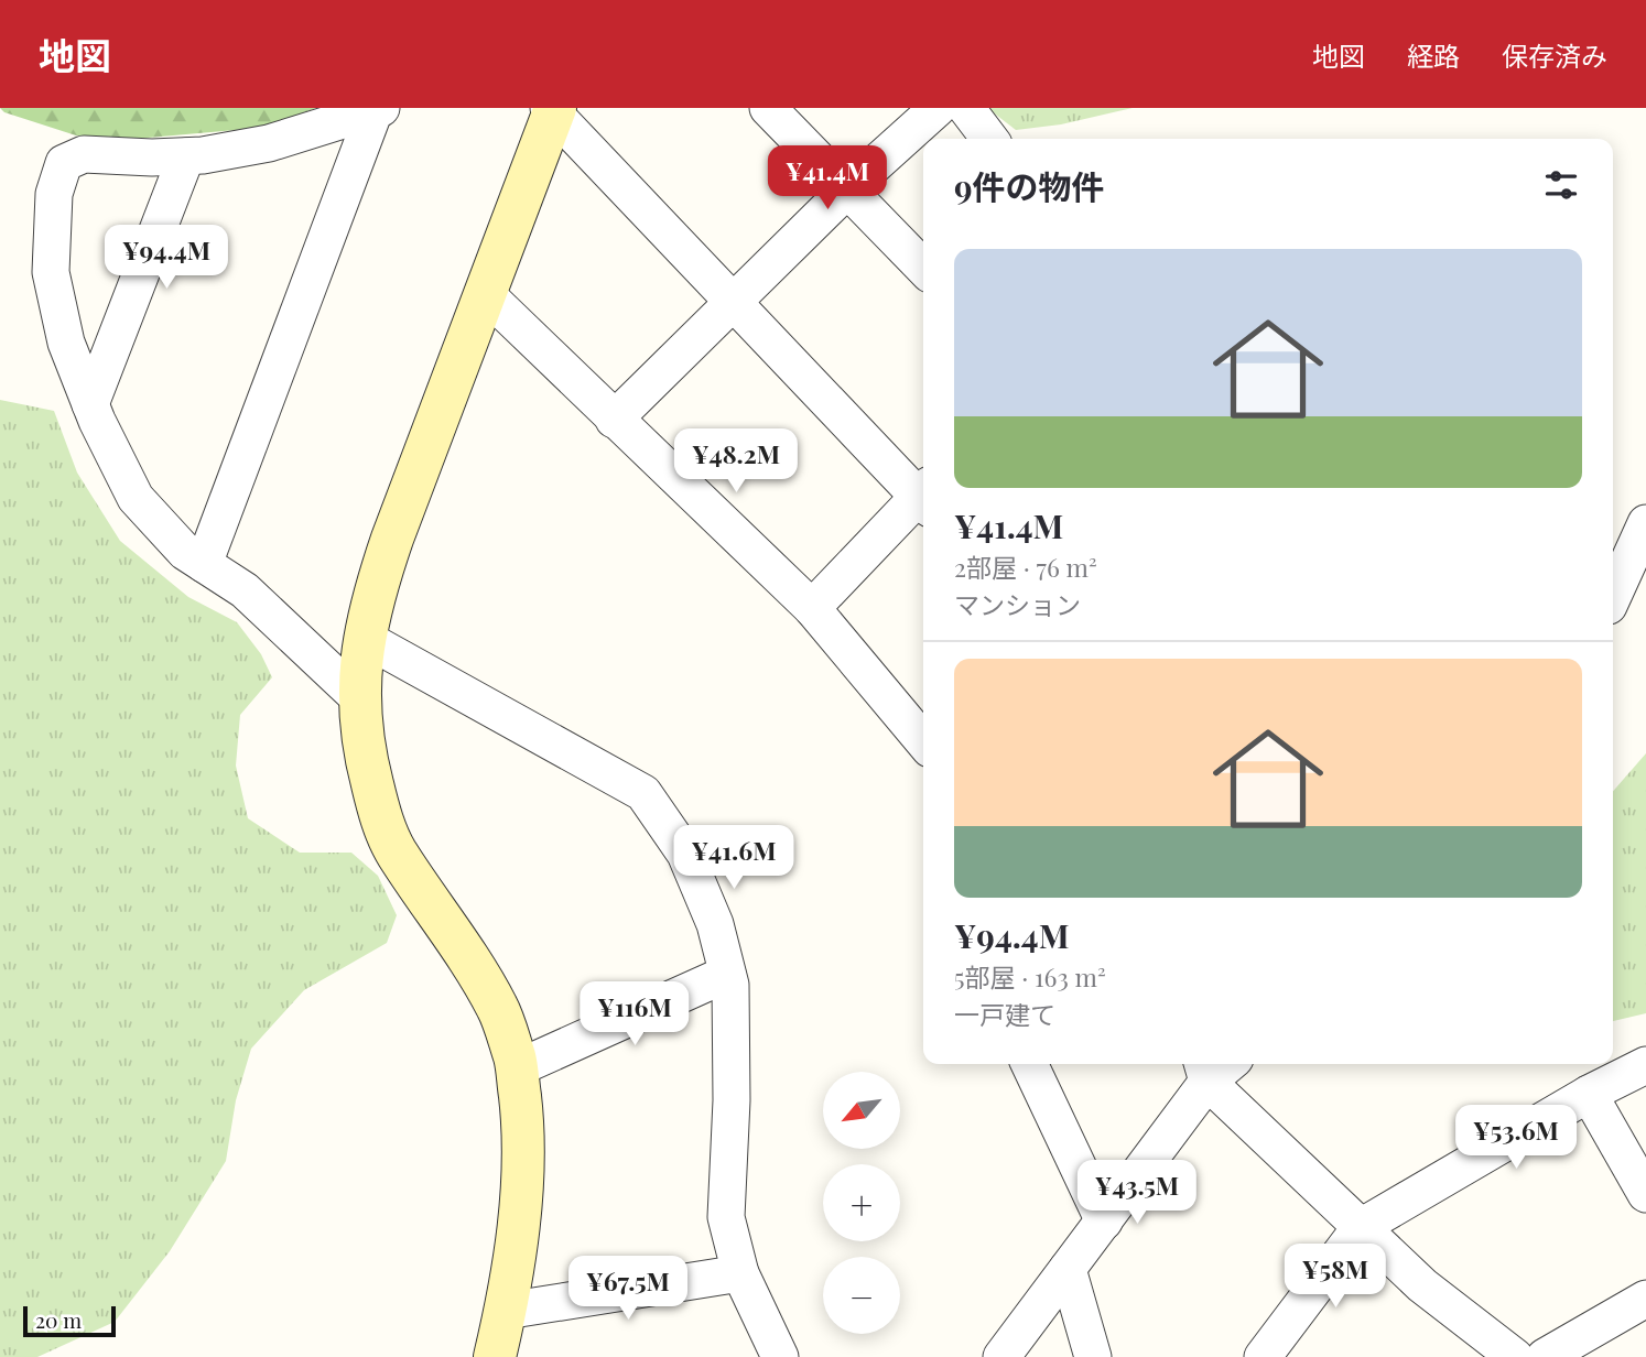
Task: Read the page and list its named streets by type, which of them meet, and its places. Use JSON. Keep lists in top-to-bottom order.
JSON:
{
  "scale_bar": "20 m",
  "north": "bottom left",
  "page": {
    "header": "地図",
    "nav": ["地図", "経路", "保存済み"],
    "heading": "9件の物件",
    "price": [
      "¥41.4M",
      "¥94.4M",
      "¥48.2M",
      "¥41.6M",
      "¥116M",
      "¥53.6M",
      "¥43.5M",
      "¥58M",
      "¥67.5M"
    ],
    "list": [
      {
        "name": "¥41.4M",
        "note": "2部屋 · 76 m² · マンション"
      },
      {
        "name": "¥94.4M",
        "note": "5部屋 · 163 m² · 一戸建て"
      }
    ],
    "map_buttons": ["+", "−"],
    "scale": "20 m"
  }
}
